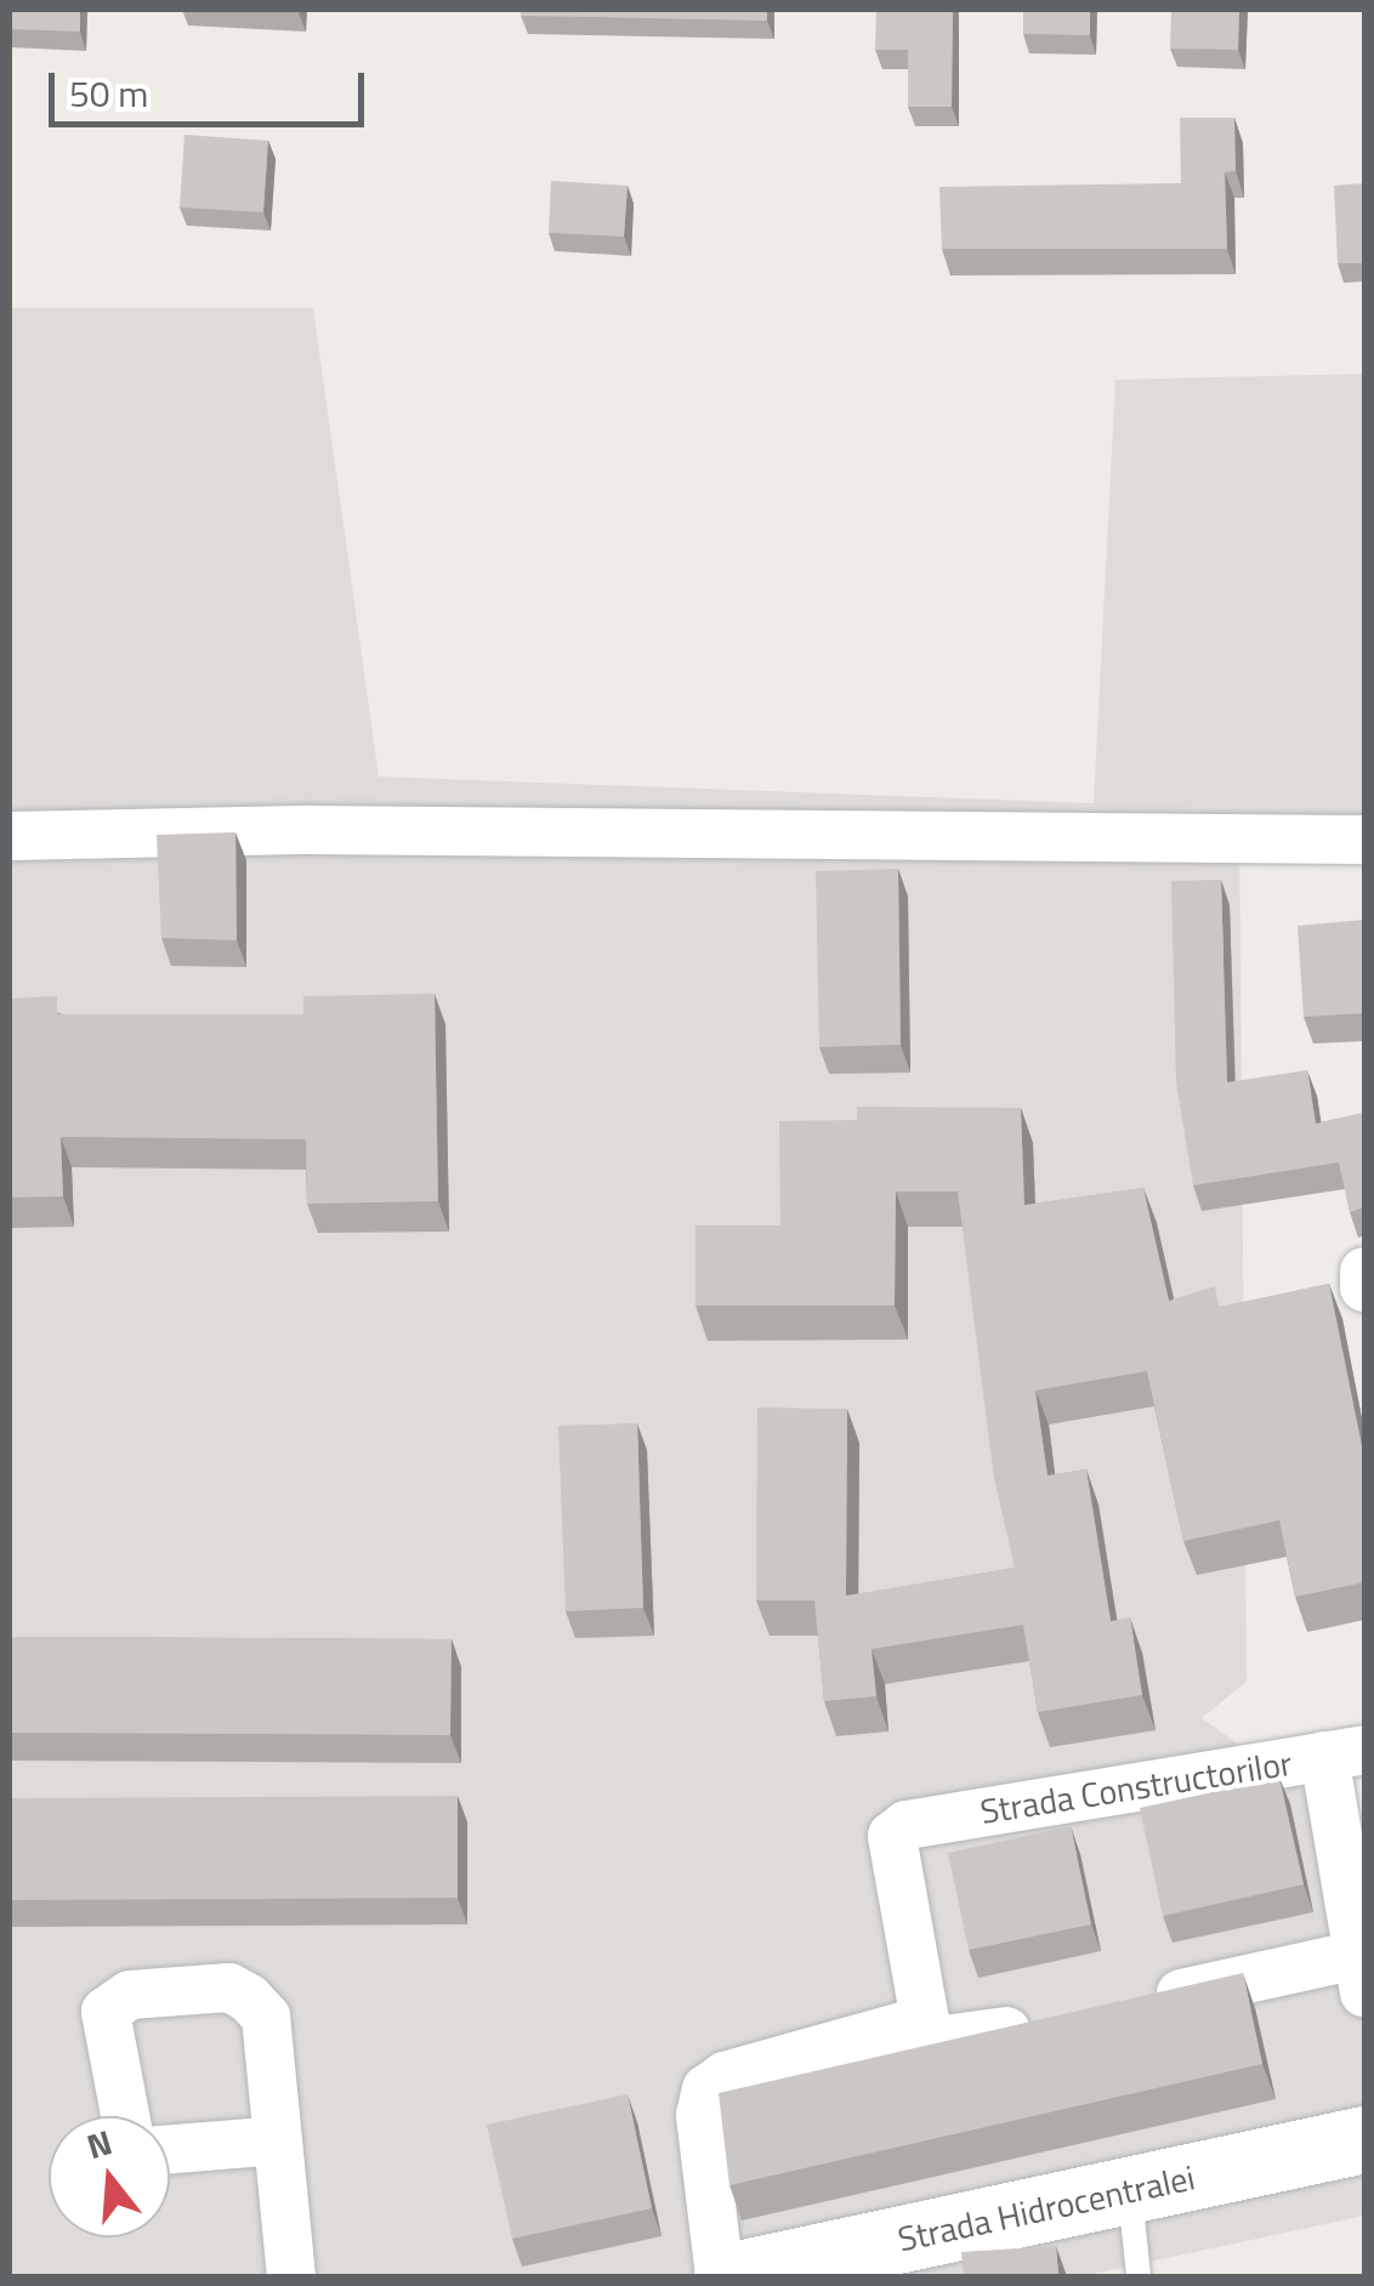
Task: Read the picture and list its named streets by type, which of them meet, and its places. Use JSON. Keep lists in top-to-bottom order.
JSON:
{
  "streets": {
    "street": ["Strada Constructorilor", "Strada Hidrocentralei"]
  },
  "scale_bar": "50 m",
  "north": "top"
}
